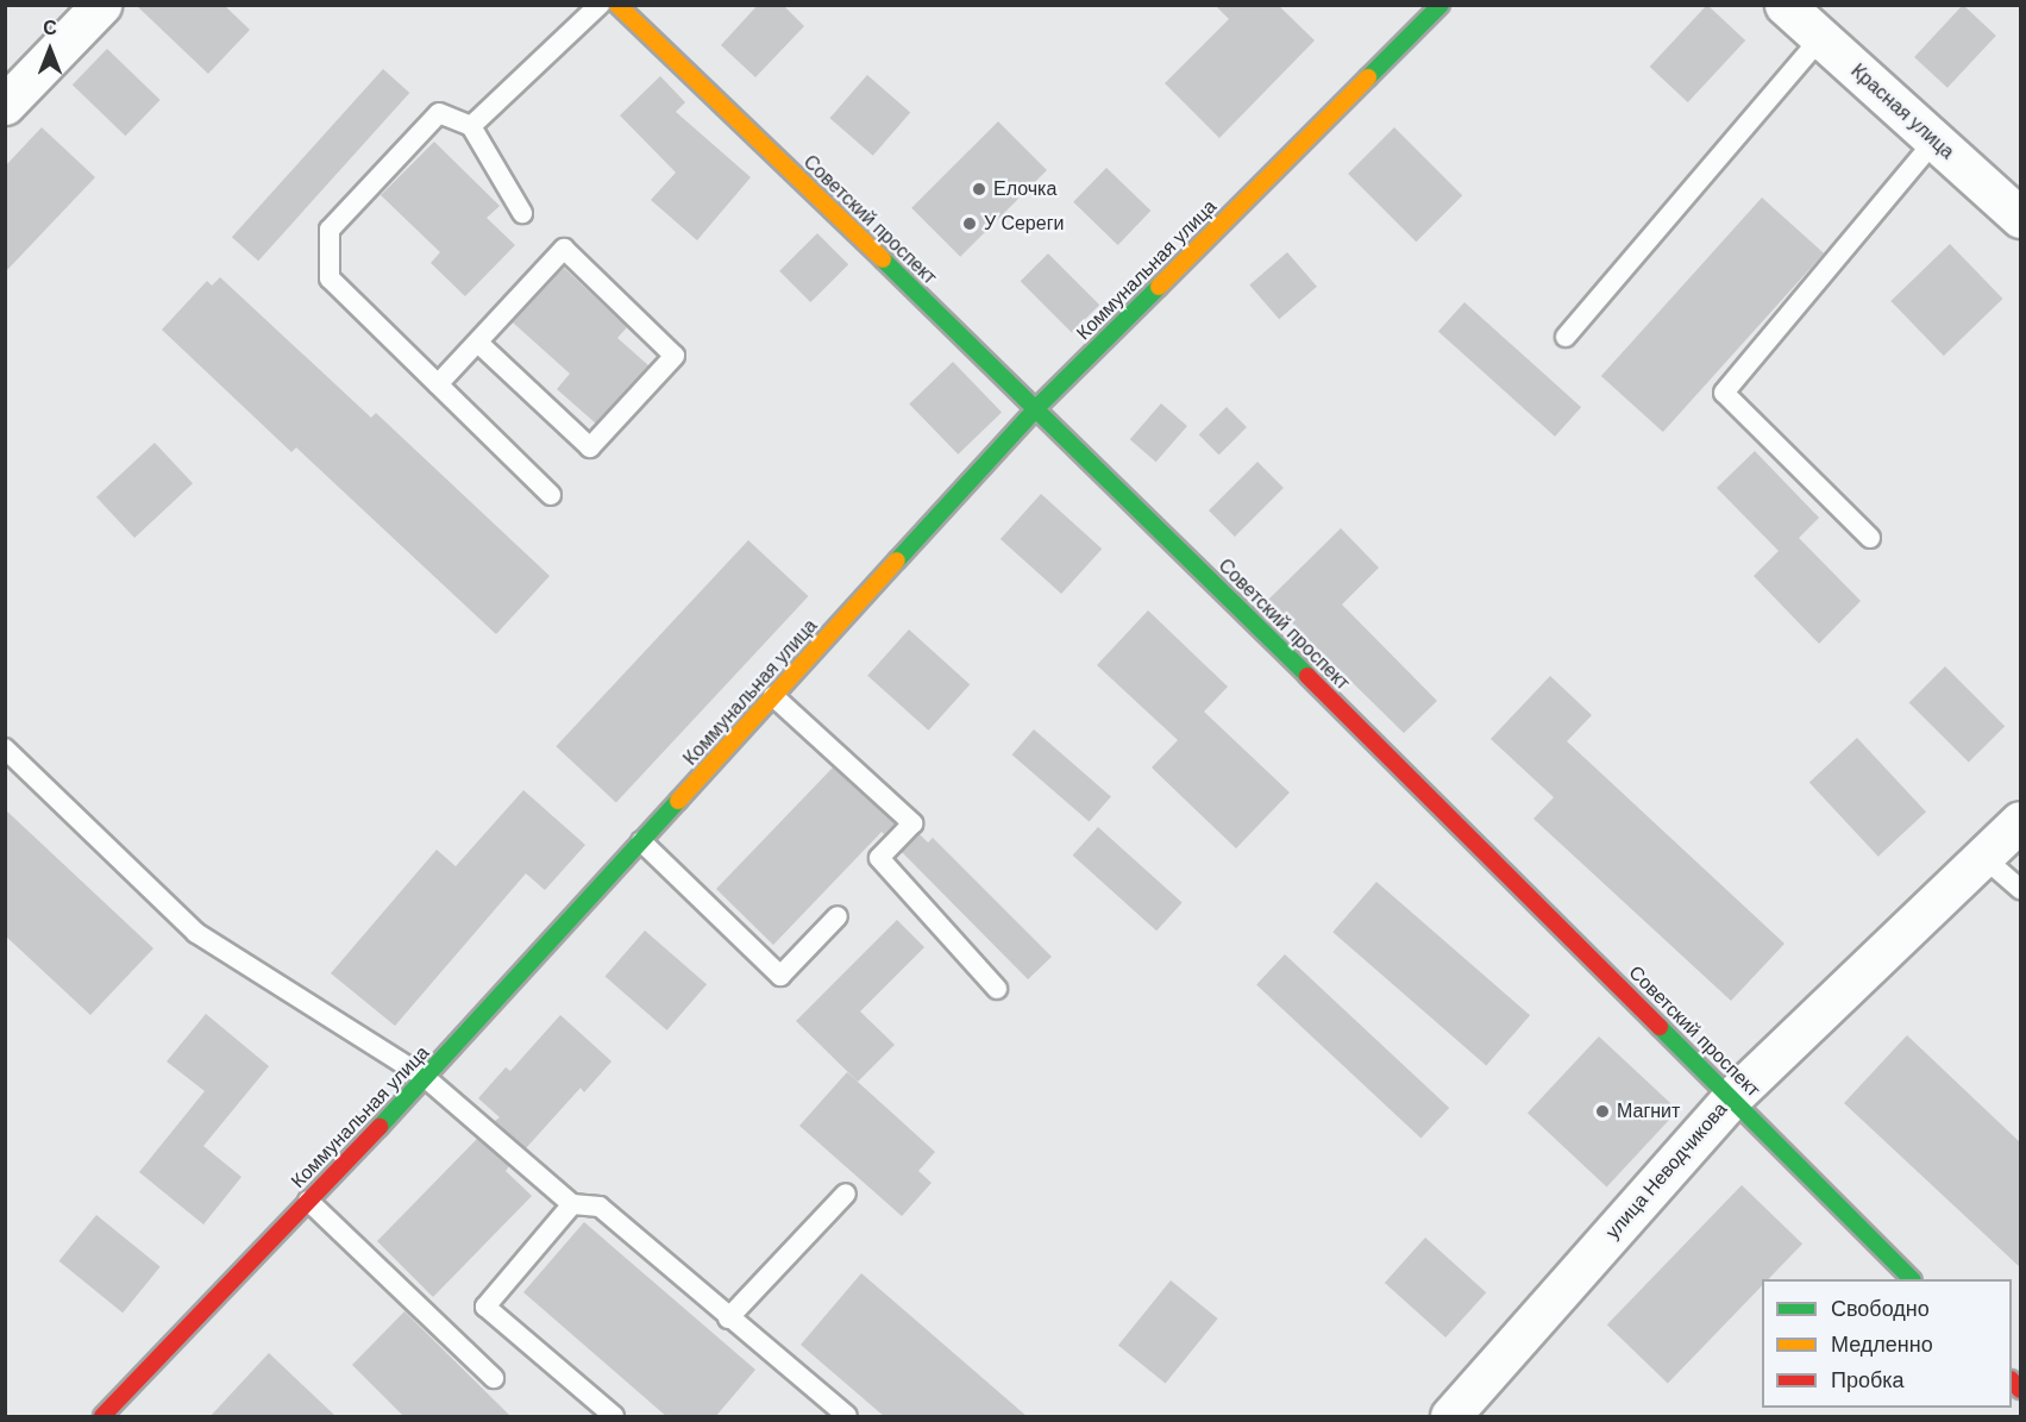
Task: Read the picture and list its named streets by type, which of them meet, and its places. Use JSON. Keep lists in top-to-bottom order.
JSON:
{
  "streets": {
    "street": [
      "Красная улица",
      "Советский проспект",
      "Коммунальная улица",
      "улица Неводчикова"
    ]
  },
  "crossings": [
    ["Советский проспект", "Коммунальная улица"],
    ["Советский проспект", "улица Неводчикова"]
  ],
  "places": ["Елочка", "У Сереги", "Магнит"],
  "legend": ["Свободно", "Медленно", "Пробка"],
  "north": "top"
}
